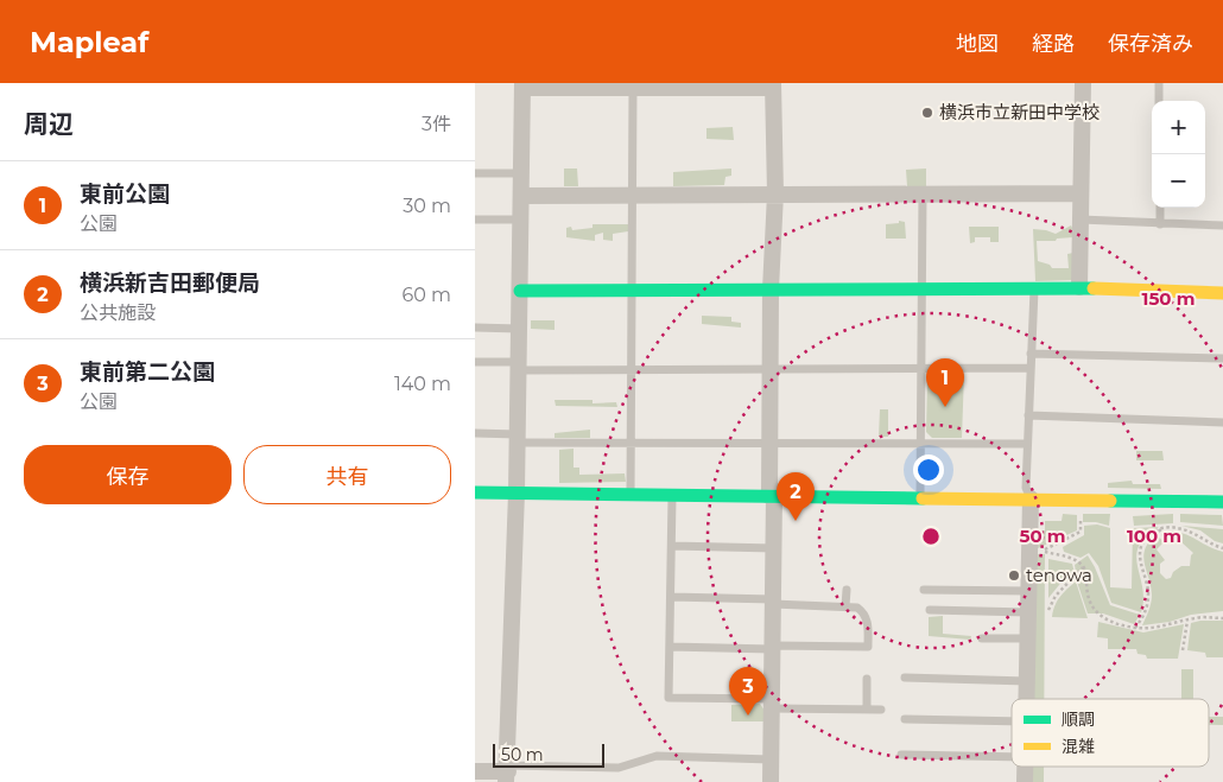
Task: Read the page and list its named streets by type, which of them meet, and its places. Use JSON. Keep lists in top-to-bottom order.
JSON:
{
  "places": ["横浜市立新田中学校", "tenowa"],
  "legend": ["順調", "混雑"],
  "scale_bar": "50 m",
  "page": {
    "header": "Mapleaf",
    "nav": ["地図", "経路", "保存済み"],
    "heading": ["周辺", "3件"],
    "map_buttons": ["+", "−"],
    "list": [
      {
        "mark": "1",
        "name": "東前公園",
        "note": "公園",
        "value": "30 m"
      },
      {
        "mark": "2",
        "name": "横浜新吉田郵便局",
        "note": "公共施設",
        "value": "60 m"
      },
      {
        "mark": "3",
        "name": "東前第二公園",
        "note": "公園",
        "value": "140 m"
      }
    ],
    "pins": ["1", "2", "3"],
    "buttons": ["保存", "共有"],
    "scale": "50 m"
  },
  "rings": ["150 m", "50 m", "100 m"]
}
